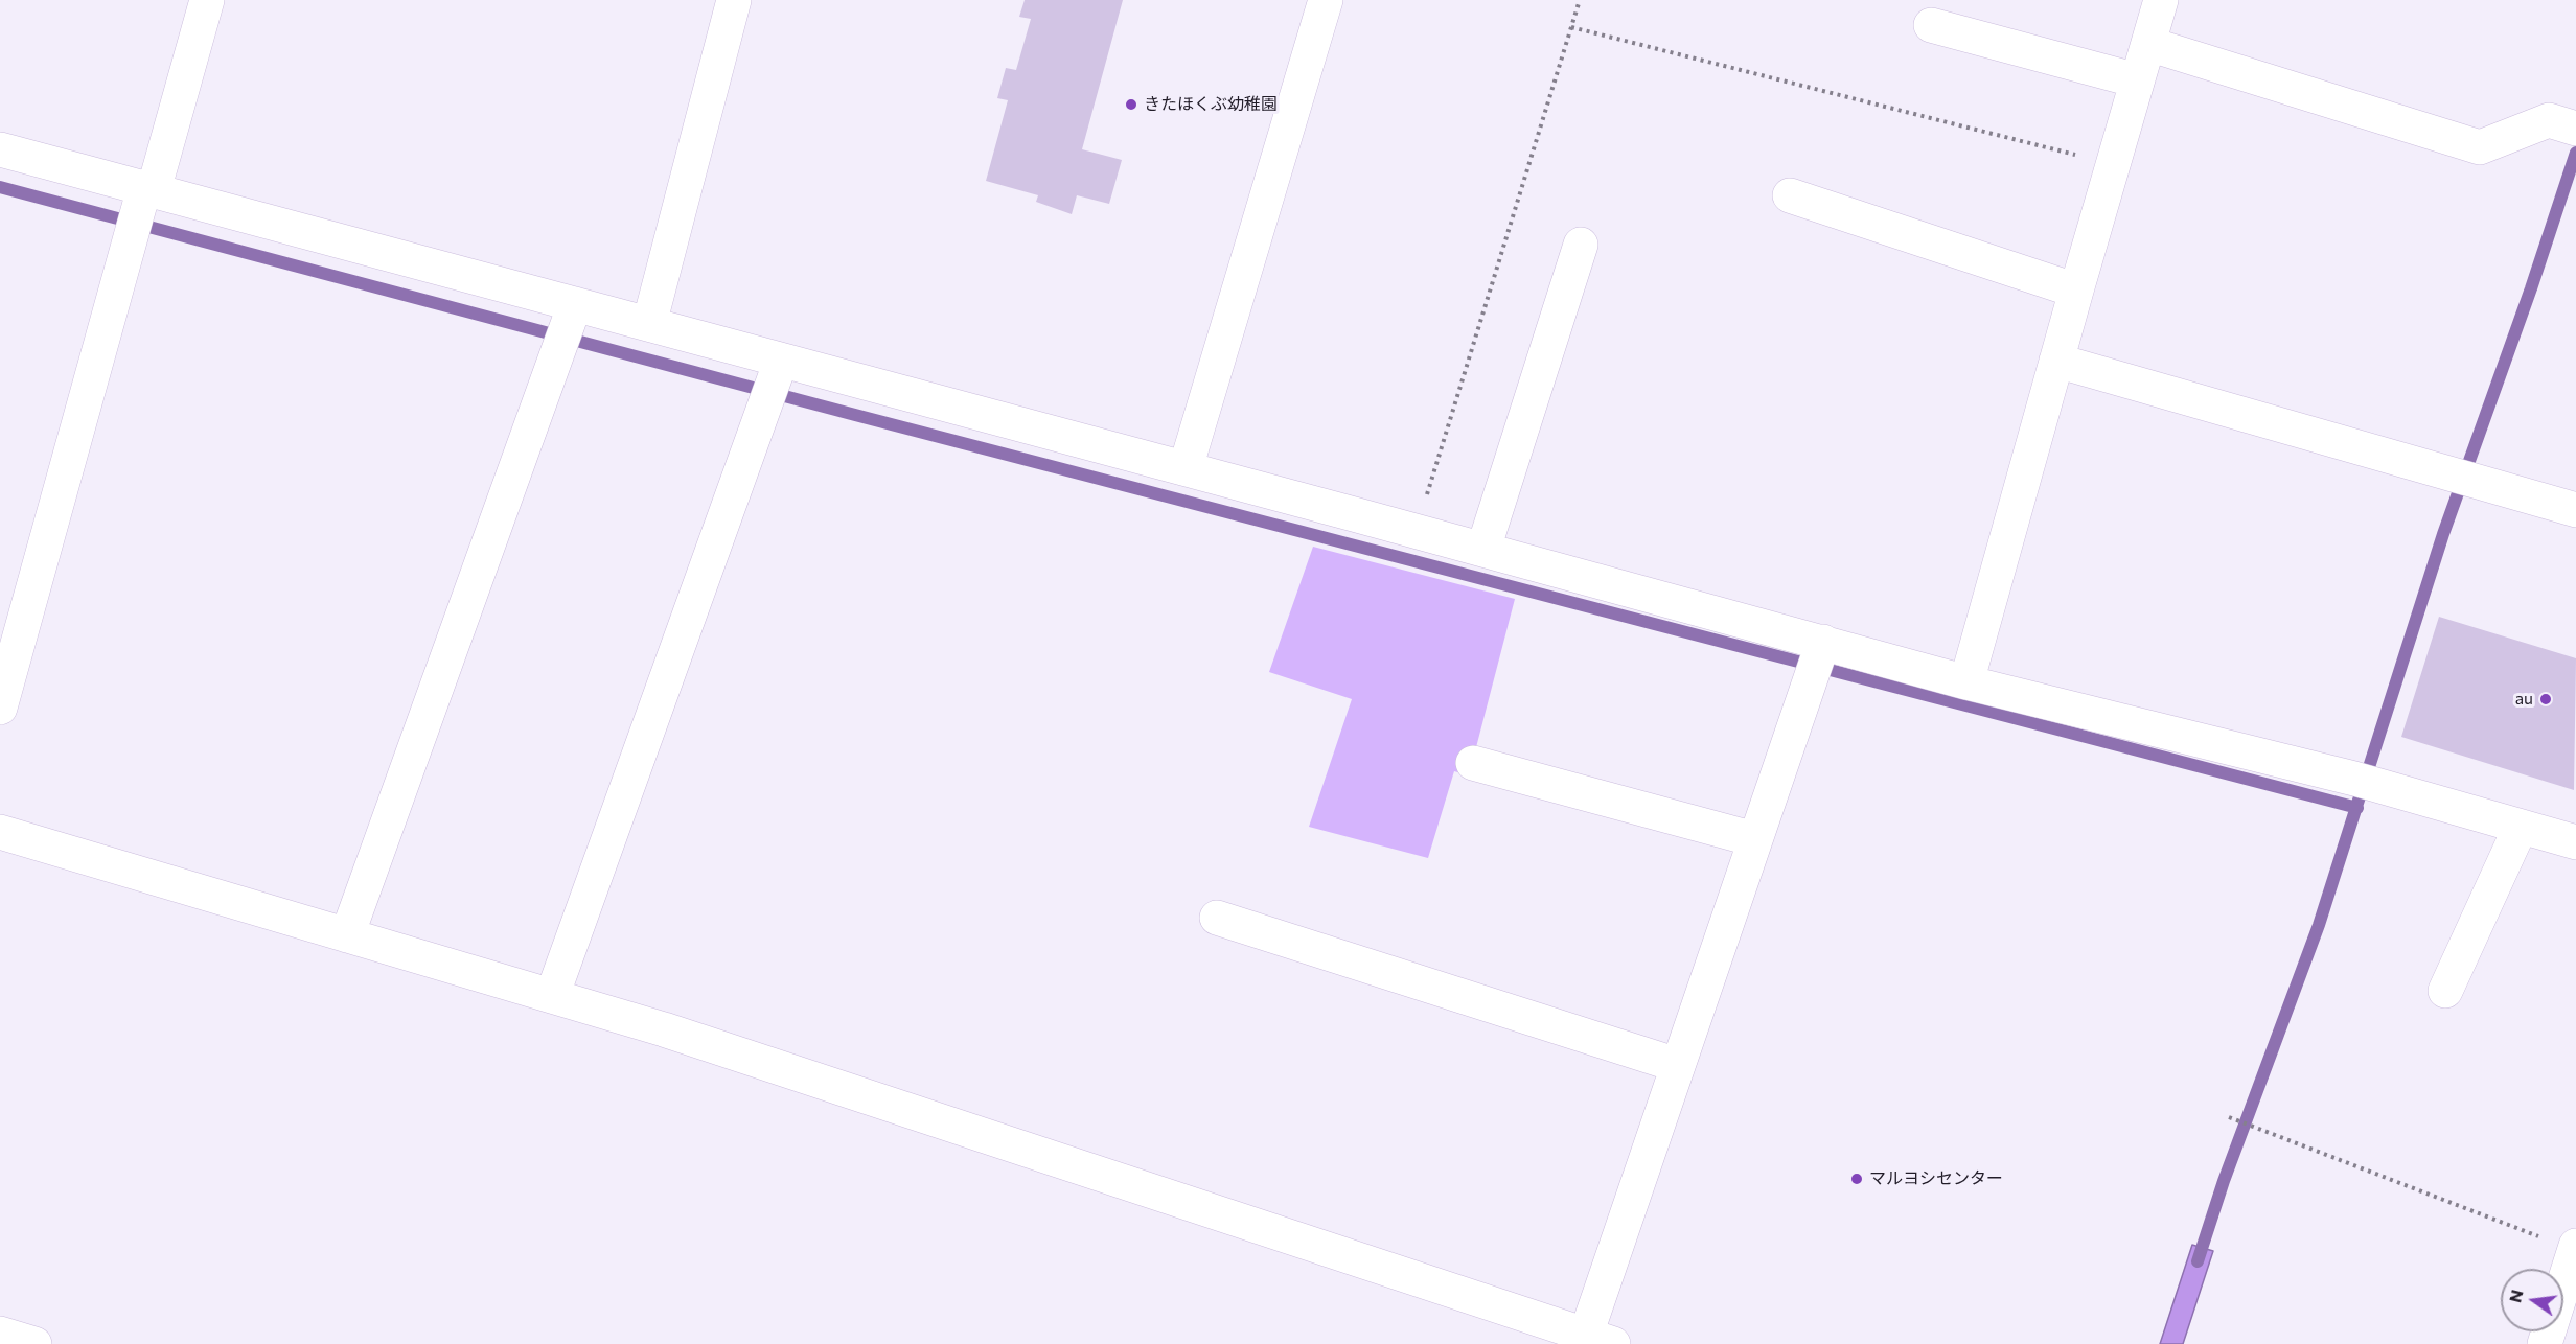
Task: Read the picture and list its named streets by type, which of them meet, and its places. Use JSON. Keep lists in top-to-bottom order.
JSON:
{
  "places": ["きたほくぶ幼稚園", "au", "マルヨシセンター"],
  "north": "left"
}
